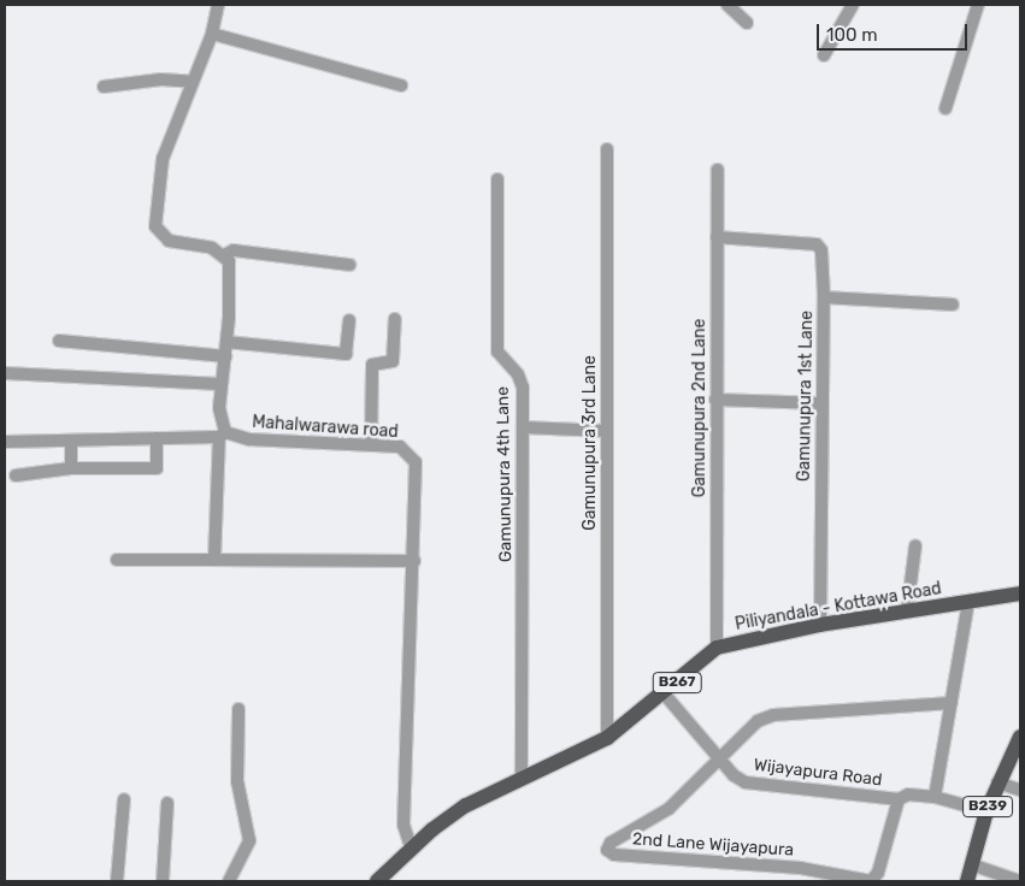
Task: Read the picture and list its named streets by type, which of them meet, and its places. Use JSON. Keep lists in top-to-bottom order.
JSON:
{
  "streets": {
    "main road": ["Piliyandala - Kottawa Road", "B267", "B239"],
    "street": [
      "Gamunupura 1st Lane",
      "Gamunupura 2nd Lane",
      "Mahalwarawa road",
      "Gamunupura 3rd Lane",
      "Gamunupura 4th Lane",
      "Wijayapura Road",
      "2nd Lane Wijayapura"
    ]
  },
  "crossings": [
    ["Gamunupura 1st Lane", "Piliyandala - Kottawa Road"],
    ["Gamunupura 2nd Lane", "Piliyandala - Kottawa Road"],
    ["Mahalwarawa road", "Piliyandala - Kottawa Road"],
    ["Gamunupura 3rd Lane", "Piliyandala - Kottawa Road"],
    ["Gamunupura 4th Lane", "Piliyandala - Kottawa Road"],
    ["Piliyandala - Kottawa Road", "Wijayapura Road"],
    ["Wijayapura Road", "2nd Lane Wijayapura"]
  ],
  "scale_bar": "100 m"
}
